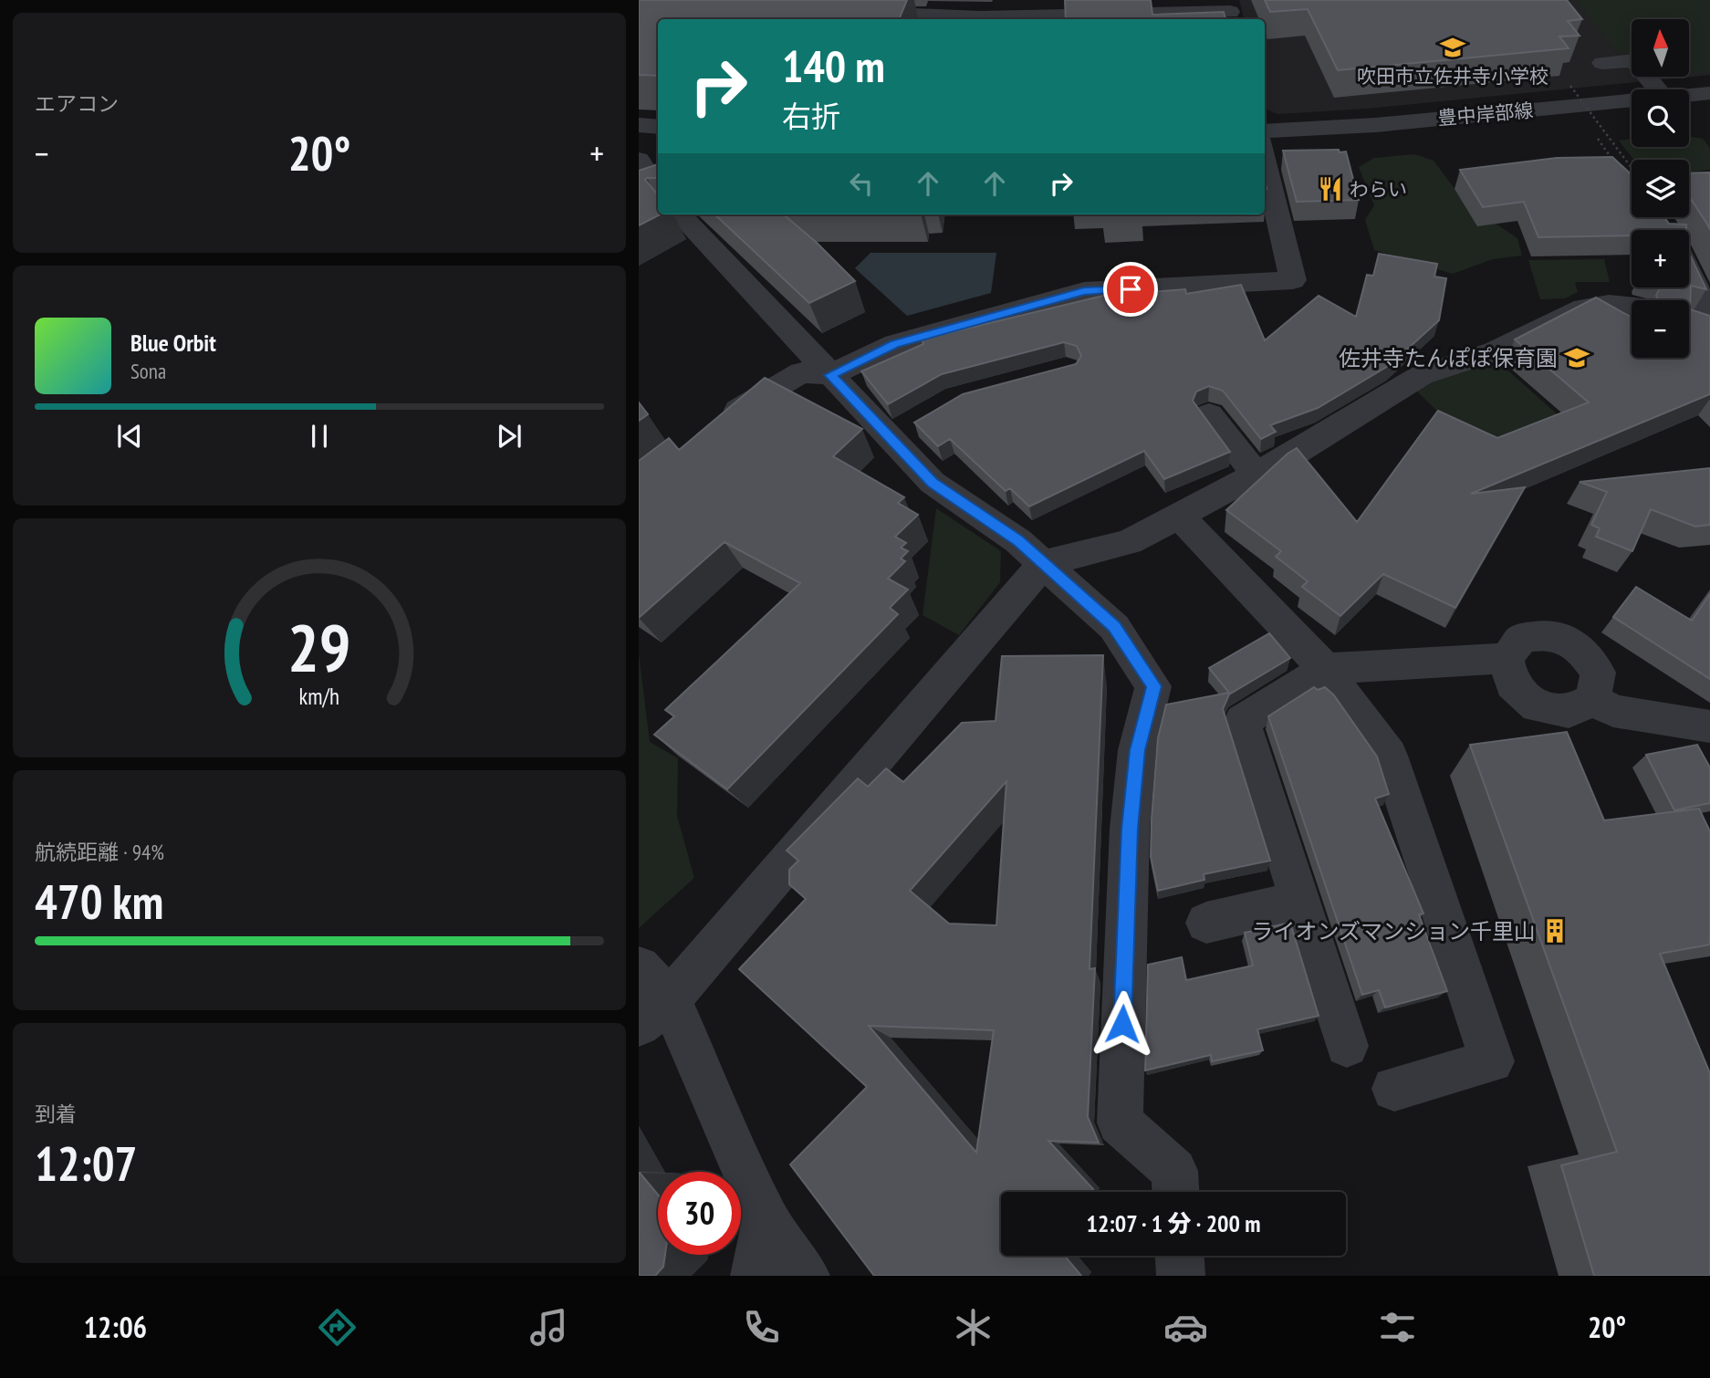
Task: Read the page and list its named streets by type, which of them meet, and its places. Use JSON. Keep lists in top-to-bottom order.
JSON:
{
  "streets": {
    "street": ["豊中岸部線"]
  },
  "places": {
    "school or university": ["吹田市立佐井寺小学校", "佐井寺たんぽぽ保育園"],
    "restaurant": ["わらい"],
    "building": ["ライオンズマンション千里山"]
  },
  "north": "top",
  "page": {
    "tile": [
      "エアコン",
      ["航続距離 · 94%", "470 km"],
      ["到着", "12:07"]
    ],
    "map_buttons": ["+", "−"],
    "turn": ["140 m", "右折"],
    "heat": ["−", "20°", "+"],
    "song": ["Blue Orbit", "Sona"],
    "limit": "30",
    "trip": "12:07 · 1 分 · 200 m",
    "tabs": ["12:06", "20°"],
    "gauge": ["29", "km/h"]
  }
}
